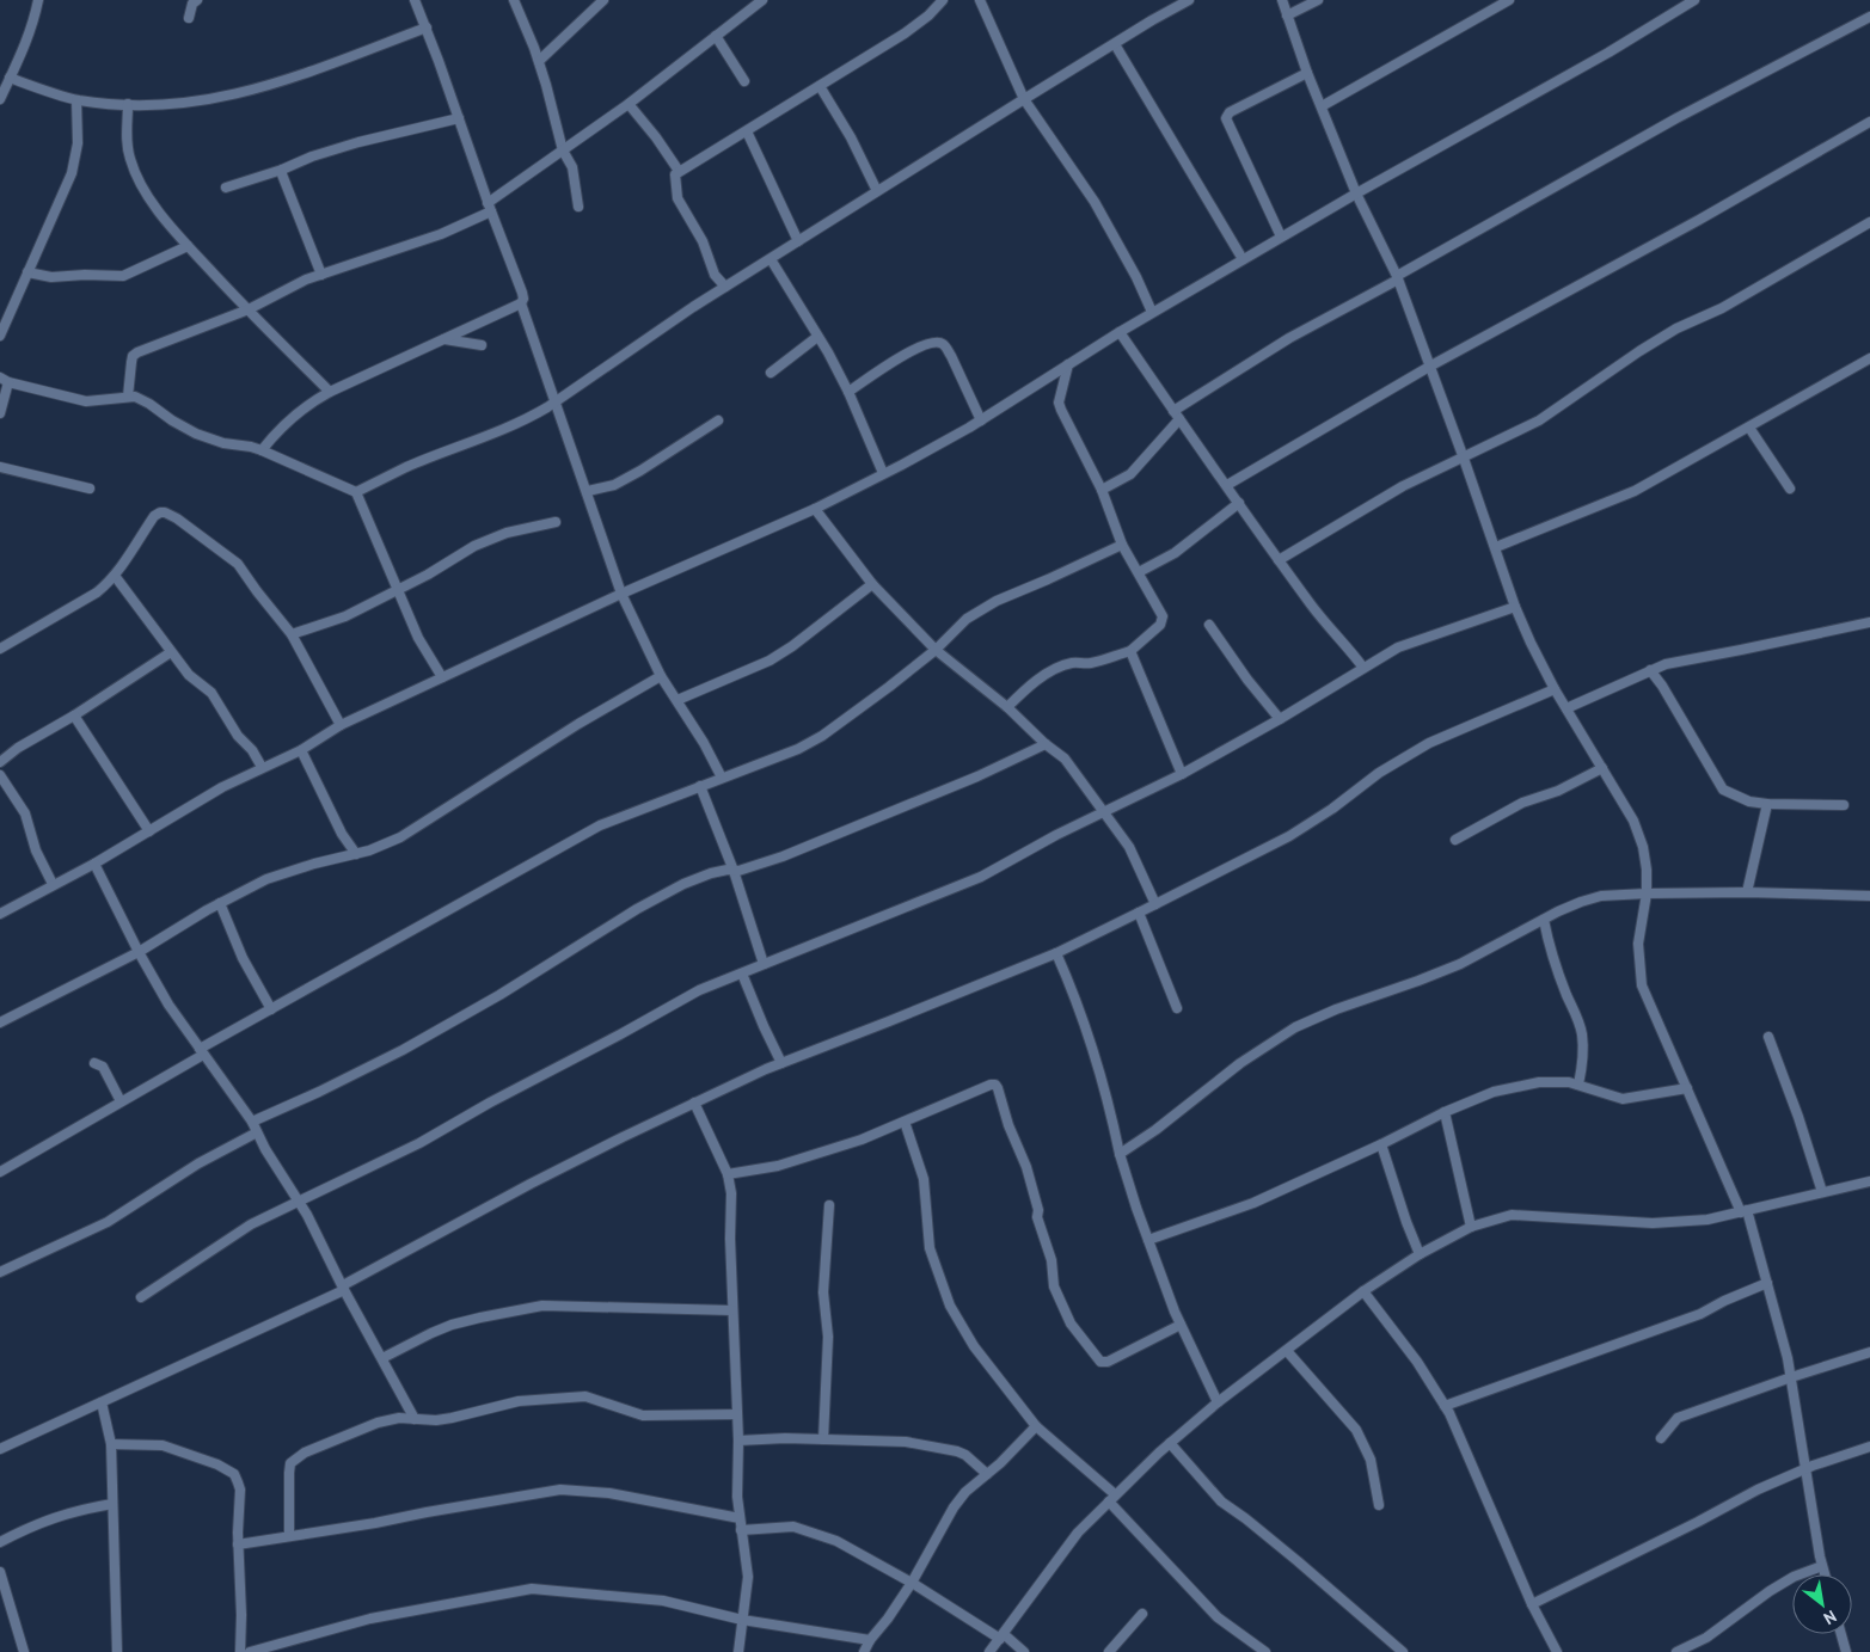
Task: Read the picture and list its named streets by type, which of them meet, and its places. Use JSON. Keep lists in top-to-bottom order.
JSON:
{
  "north": "bottom right"
}
